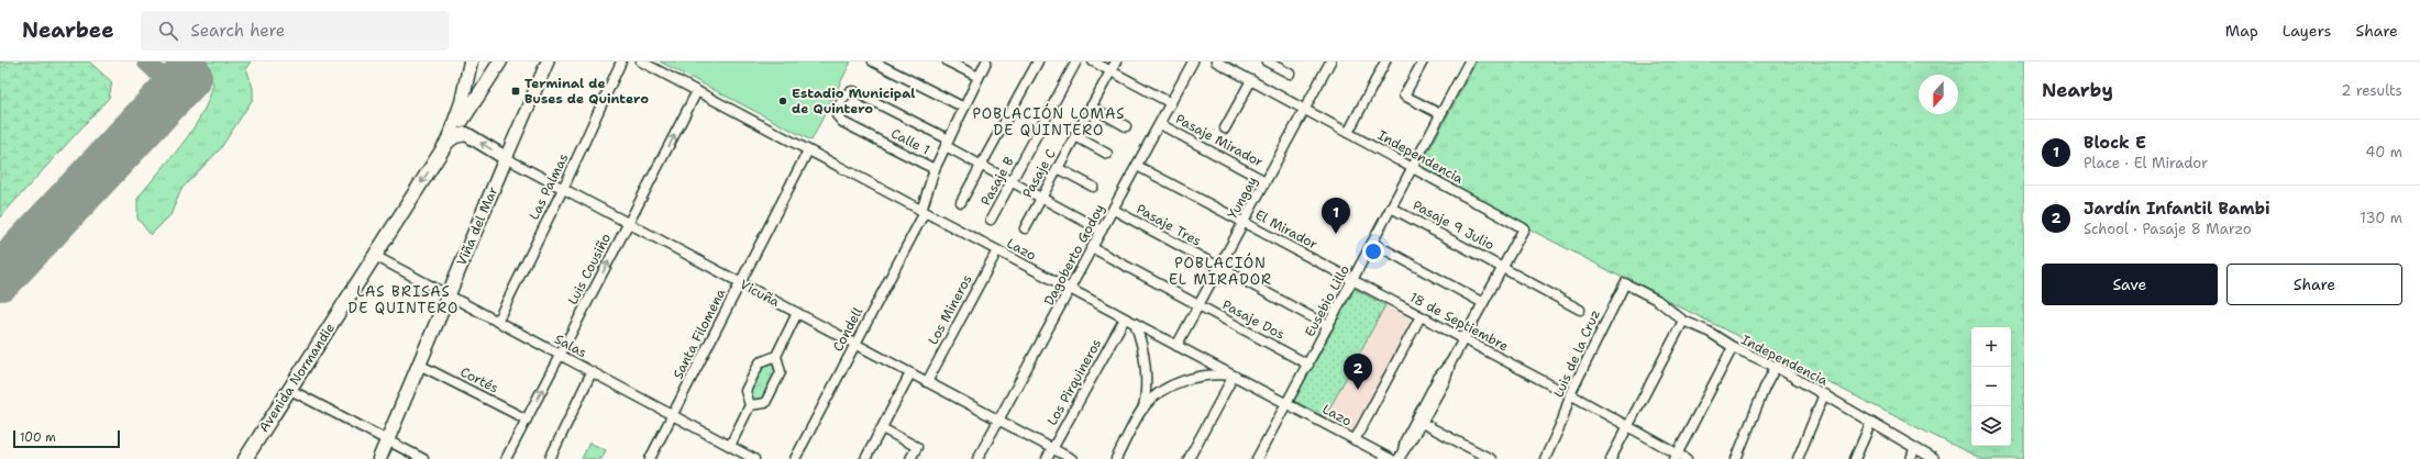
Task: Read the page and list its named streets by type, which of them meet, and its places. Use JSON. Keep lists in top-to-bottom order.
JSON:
{
  "streets": {
    "main road": ["Viña del Mar", "Vicuña", "Avenida Normandie"],
    "street": [
      "Pasaje Mirador",
      "Calle 1",
      "Independencia",
      "Pasaje C",
      "Pasaje B",
      "Las Palmas",
      "Yungay",
      "Pasaje Tres",
      "Pasaje 9 Julio",
      "El Mirador",
      "Lazo",
      "Dagoberto Godoy",
      "Luis Cousiño",
      "Eusebio Lillo",
      "Los Mineros",
      "Pasaje Dos",
      "18 de Septiembre",
      "Condell",
      "Santa Filomena",
      "Salas",
      "Luis de la Cruz",
      "Cortés",
      "Los Pirquineros"
    ]
  },
  "crossings": [
    ["Pasaje Mirador", "Yungay"],
    ["Pasaje Mirador", "Dagoberto Godoy"],
    ["Calle 1", "Pasaje C"],
    ["Calle 1", "Pasaje B"],
    ["Calle 1", "Dagoberto Godoy"],
    ["Calle 1", "Condell"],
    ["Independencia", "Yungay"],
    ["Independencia", "Pasaje 9 Julio"],
    ["Independencia", "Eusebio Lillo"],
    ["Independencia", "Luis de la Cruz"],
    ["Las Palmas", "Vicuña"],
    ["Las Palmas", "Salas"],
    ["Yungay", "Pasaje Tres"],
    ["Yungay", "El Mirador"],
    ["Yungay", "Lazo"],
    ["Yungay", "Pasaje Dos"],
    ["Pasaje Tres", "Dagoberto Godoy"],
    ["Pasaje Tres", "Eusebio Lillo"],
    ["Pasaje 9 Julio", "Eusebio Lillo"],
    ["Viña del Mar", "Vicuña"],
    ["Viña del Mar", "Salas"],
    ["Viña del Mar", "Cortés"],
    ["El Mirador", "Dagoberto Godoy"],
    ["El Mirador", "Eusebio Lillo"],
    ["El Mirador", "18 de Septiembre"],
    ["Lazo", "Dagoberto Godoy"],
    ["Lazo", "Luis Cousiño"],
    ["Lazo", "Eusebio Lillo"],
    ["Lazo", "Los Mineros"],
    ["Lazo", "Condell"],
    ["Lazo", "Santa Filomena"],
    ["Lazo", "Los Pirquineros"],
    ["Dagoberto Godoy", "Vicuña"],
    ["Dagoberto Godoy", "Pasaje Dos"],
    ["Luis Cousiño", "Vicuña"],
    ["Luis Cousiño", "Salas"],
    ["Luis Cousiño", "Cortés"],
    ["Vicuña", "Los Mineros"],
    ["Vicuña", "Condell"],
    ["Vicuña", "Santa Filomena"],
    ["Vicuña", "Los Pirquineros"],
    ["Eusebio Lillo", "Pasaje Dos"],
    ["Eusebio Lillo", "18 de Septiembre"],
    ["Santa Filomena", "Salas"],
    ["Salas", "Avenida Normandie"]
  ],
  "one_way": ["Luis Cousiño"],
  "districts": ["POBLACIÓN LOMAS DE QUINTERO", "POBLACIÓN EL MIRADOR", "LAS BRISAS DE QUINTERO"],
  "places": {
    "transit": ["Terminal de Buses de Quintero"],
    "other": ["Estadio Municipal de Quintero"]
  },
  "scale_bar": "100 m",
  "north": "bottom",
  "page": {
    "header": "Nearbee",
    "search": "Search here",
    "nav": ["Map", "Layers", "Share"],
    "heading": ["Nearby", "2 results"],
    "list": [
      {
        "mark": "1",
        "name": "Block E",
        "note": "Place · El Mirador",
        "value": "40 m"
      },
      {
        "mark": "2",
        "name": "Jardín Infantil Bambi",
        "note": "School · Pasaje 8 Marzo",
        "value": "130 m"
      }
    ],
    "pins": ["1", "2"],
    "buttons": ["Save", "Share"],
    "map_buttons": ["+", "−"],
    "scale": "100 m"
  }
}
